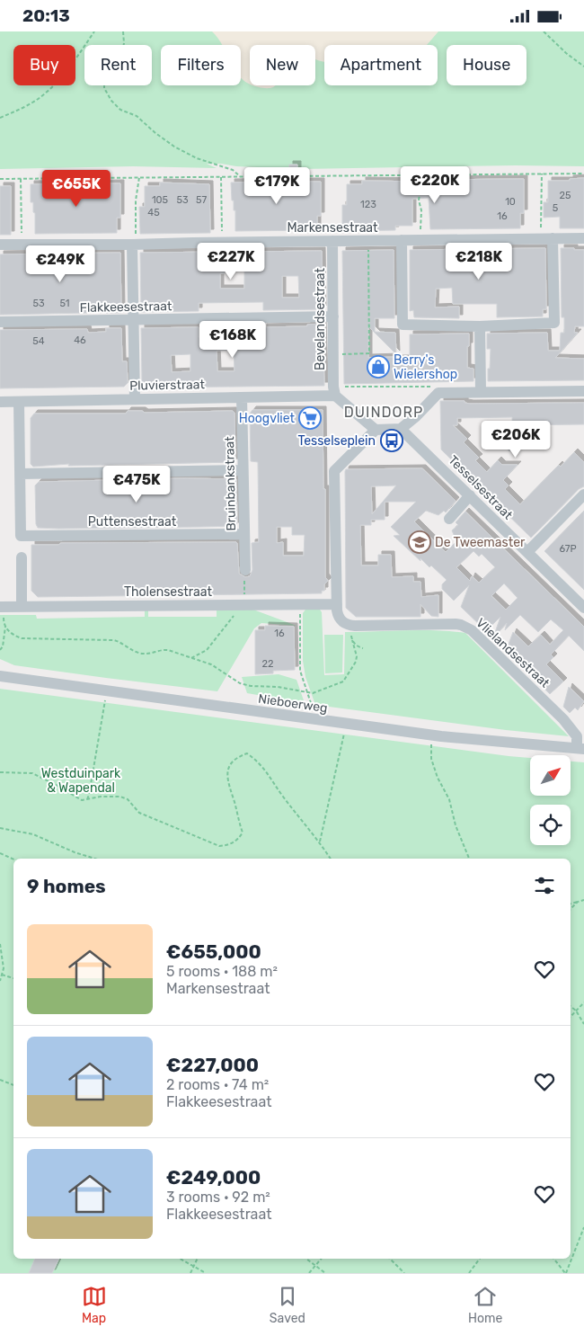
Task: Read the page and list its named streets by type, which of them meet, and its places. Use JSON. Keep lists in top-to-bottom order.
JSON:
{
  "streets": {
    "street": [
      "Markensestraat",
      "Flakkeesestraat",
      "Bevelandsestraat",
      "Pluvierstraat",
      "Bruinbankstraat",
      "Tesselsestraat",
      "Puttensestraat",
      "Tholensestraat",
      "Vlielandsestraat",
      "Nieboerweg"
    ]
  },
  "crossings": [
    ["Markensestraat", "Bevelandsestraat"],
    ["Flakkeesestraat", "Bevelandsestraat"],
    ["Bevelandsestraat", "Pluvierstraat"],
    ["Pluvierstraat", "Bruinbankstraat"],
    ["Bruinbankstraat", "Puttensestraat"],
    ["Vlielandsestraat", "Nieboerweg"]
  ],
  "districts": ["DUINDORP"],
  "parks": ["Westduinpark & Wapendal"],
  "places": {
    "shop": ["Berry's Wielershop"],
    "supermarket": ["Hoogvliet"],
    "bus stop": ["Tesselseplein"],
    "school or university": ["De Tweemaster"]
  },
  "house_numbers": [
    "25",
    "105",
    "53",
    "57",
    "10",
    "123",
    "5",
    "45",
    "16",
    "53",
    "51",
    "46",
    "54",
    "67P",
    "16",
    "22"
  ],
  "north": "top right",
  "page": {
    "status": "20:13",
    "chip": [
      "Buy",
      "Rent",
      "Filters",
      "New",
      "Apartment",
      "House"
    ],
    "price": [
      "€220K",
      "€179K",
      "€655K",
      "€227K",
      "€218K",
      "€249K",
      "€168K",
      "€206K",
      "€475K"
    ],
    "heading": "9 homes",
    "list": [
      {
        "name": "€655,000",
        "note": "5 rooms · 188 m² · Markensestraat"
      },
      {
        "name": "€227,000",
        "note": "2 rooms · 74 m² · Flakkeesestraat"
      },
      {
        "name": "€249,000",
        "note": "3 rooms · 92 m² · Flakkeesestraat"
      }
    ],
    "tabs": ["Map", "Saved", "Home"]
  }
}
